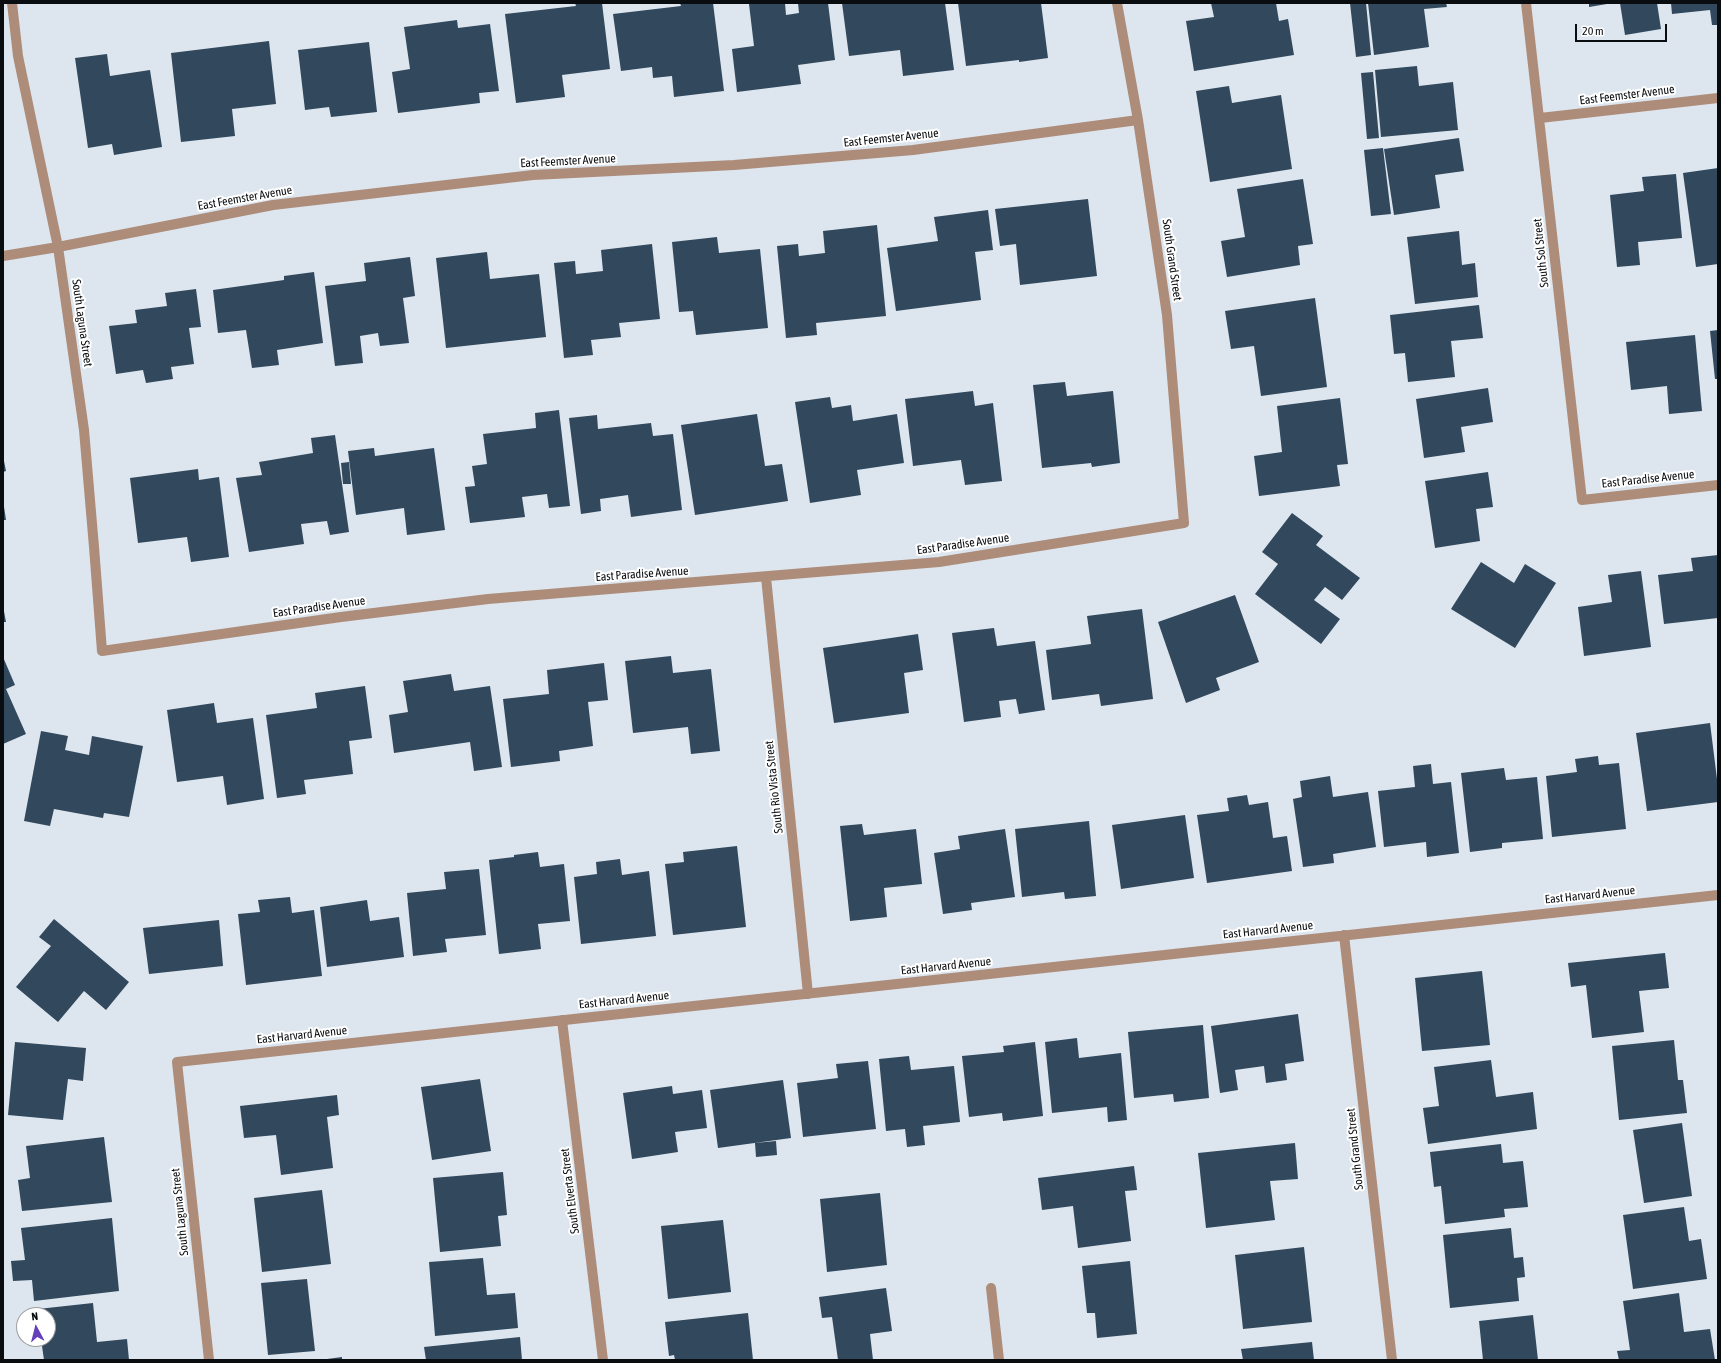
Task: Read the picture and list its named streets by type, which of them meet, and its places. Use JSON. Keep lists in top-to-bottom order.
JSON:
{
  "streets": {
    "street": [
      "East Feemster Avenue",
      "South Sol Street",
      "South Grand Street",
      "South Laguna Street",
      "East Paradise Avenue",
      "South Rio Vista Street",
      "East Harvard Avenue",
      "South Elverta Street"
    ]
  },
  "crossings": [
    ["East Feemster Avenue", "South Sol Street"],
    ["East Feemster Avenue", "South Grand Street"],
    ["East Feemster Avenue", "South Laguna Street"],
    ["South Sol Street", "East Paradise Avenue"],
    ["South Grand Street", "East Paradise Avenue"],
    ["South Grand Street", "East Harvard Avenue"],
    ["South Laguna Street", "East Paradise Avenue"],
    ["South Laguna Street", "East Harvard Avenue"],
    ["East Paradise Avenue", "South Rio Vista Street"],
    ["South Rio Vista Street", "East Harvard Avenue"],
    ["East Harvard Avenue", "South Elverta Street"]
  ],
  "scale_bar": "20 m",
  "north": "top"
}
